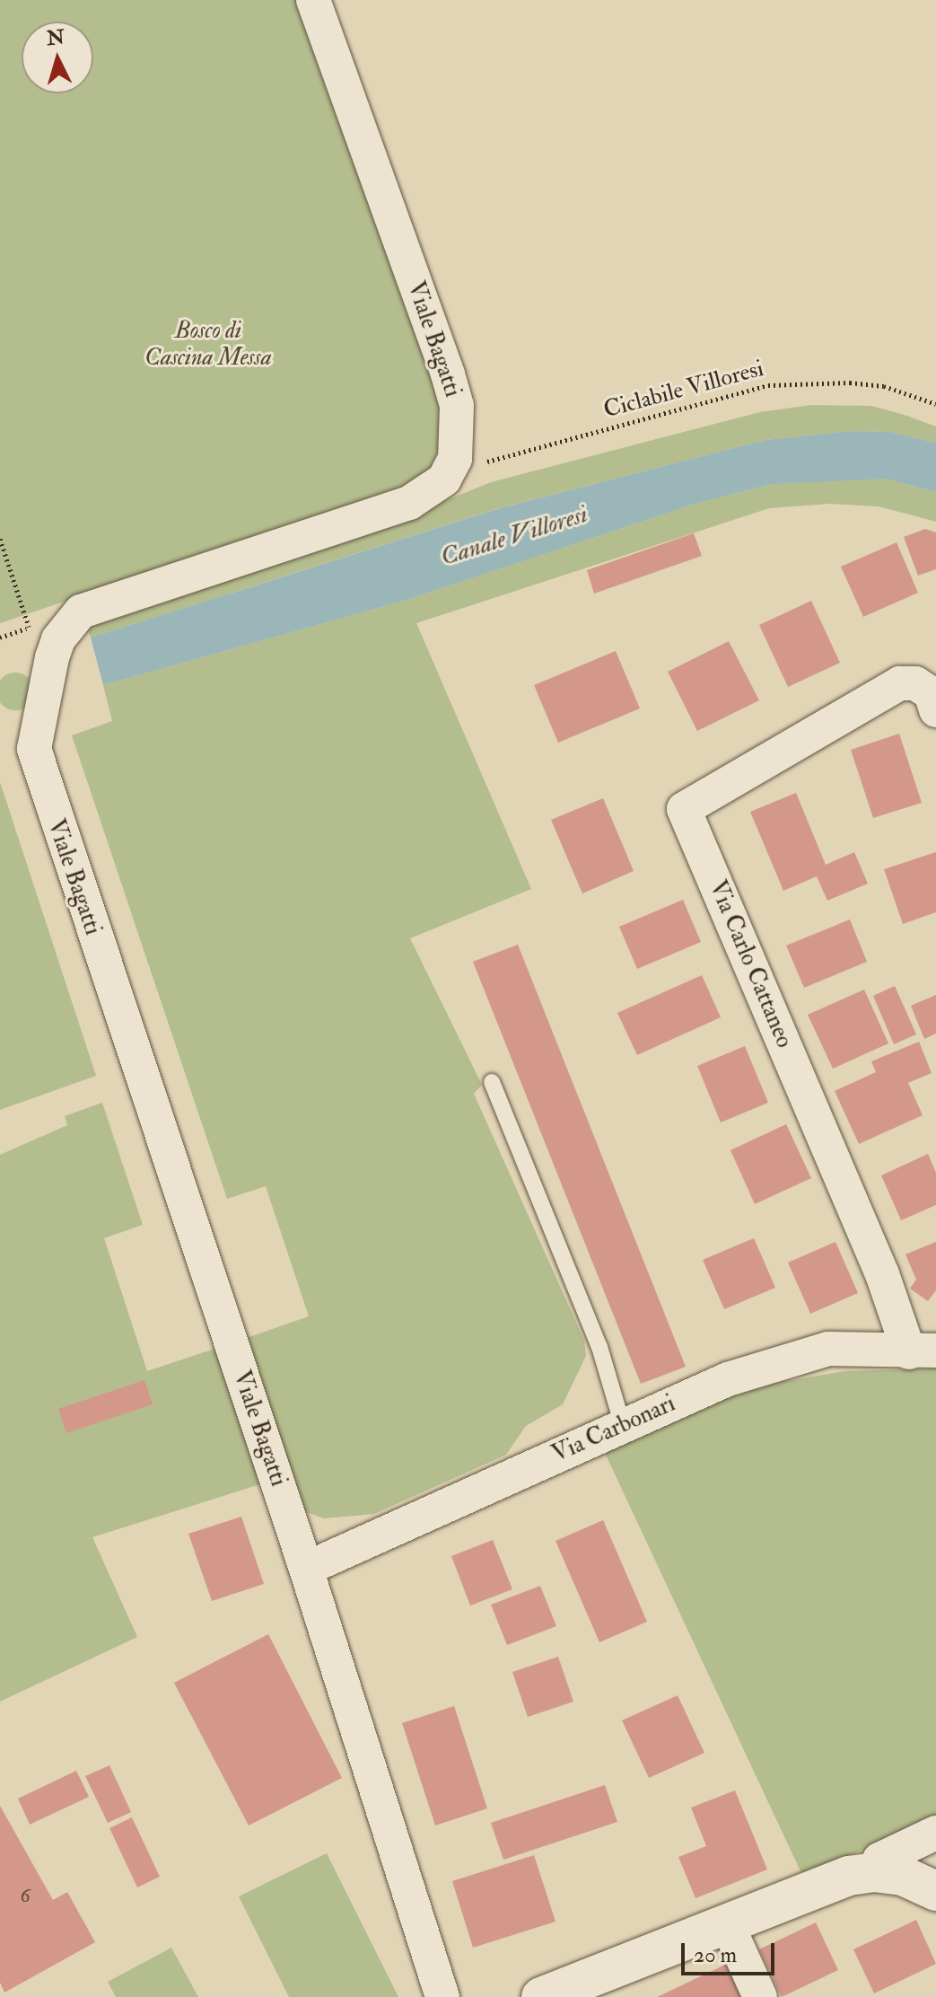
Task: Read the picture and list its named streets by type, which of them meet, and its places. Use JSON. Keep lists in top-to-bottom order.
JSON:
{
  "streets": {
    "street": ["Viale Bagatti", "Via Carlo Cattaneo", "Via Carbonari"],
    "path": ["Ciclabile Villoresi"]
  },
  "crossings": [
    ["Viale Bagatti", "Ciclabile Villoresi"],
    ["Viale Bagatti", "Via Carbonari"],
    ["Via Carlo Cattaneo", "Via Carbonari"]
  ],
  "water": ["Canale Villoresi"],
  "parks": ["Bosco di Cascina Messa"],
  "house_numbers": ["6"],
  "scale_bar": "20 m",
  "north": "top"
}
